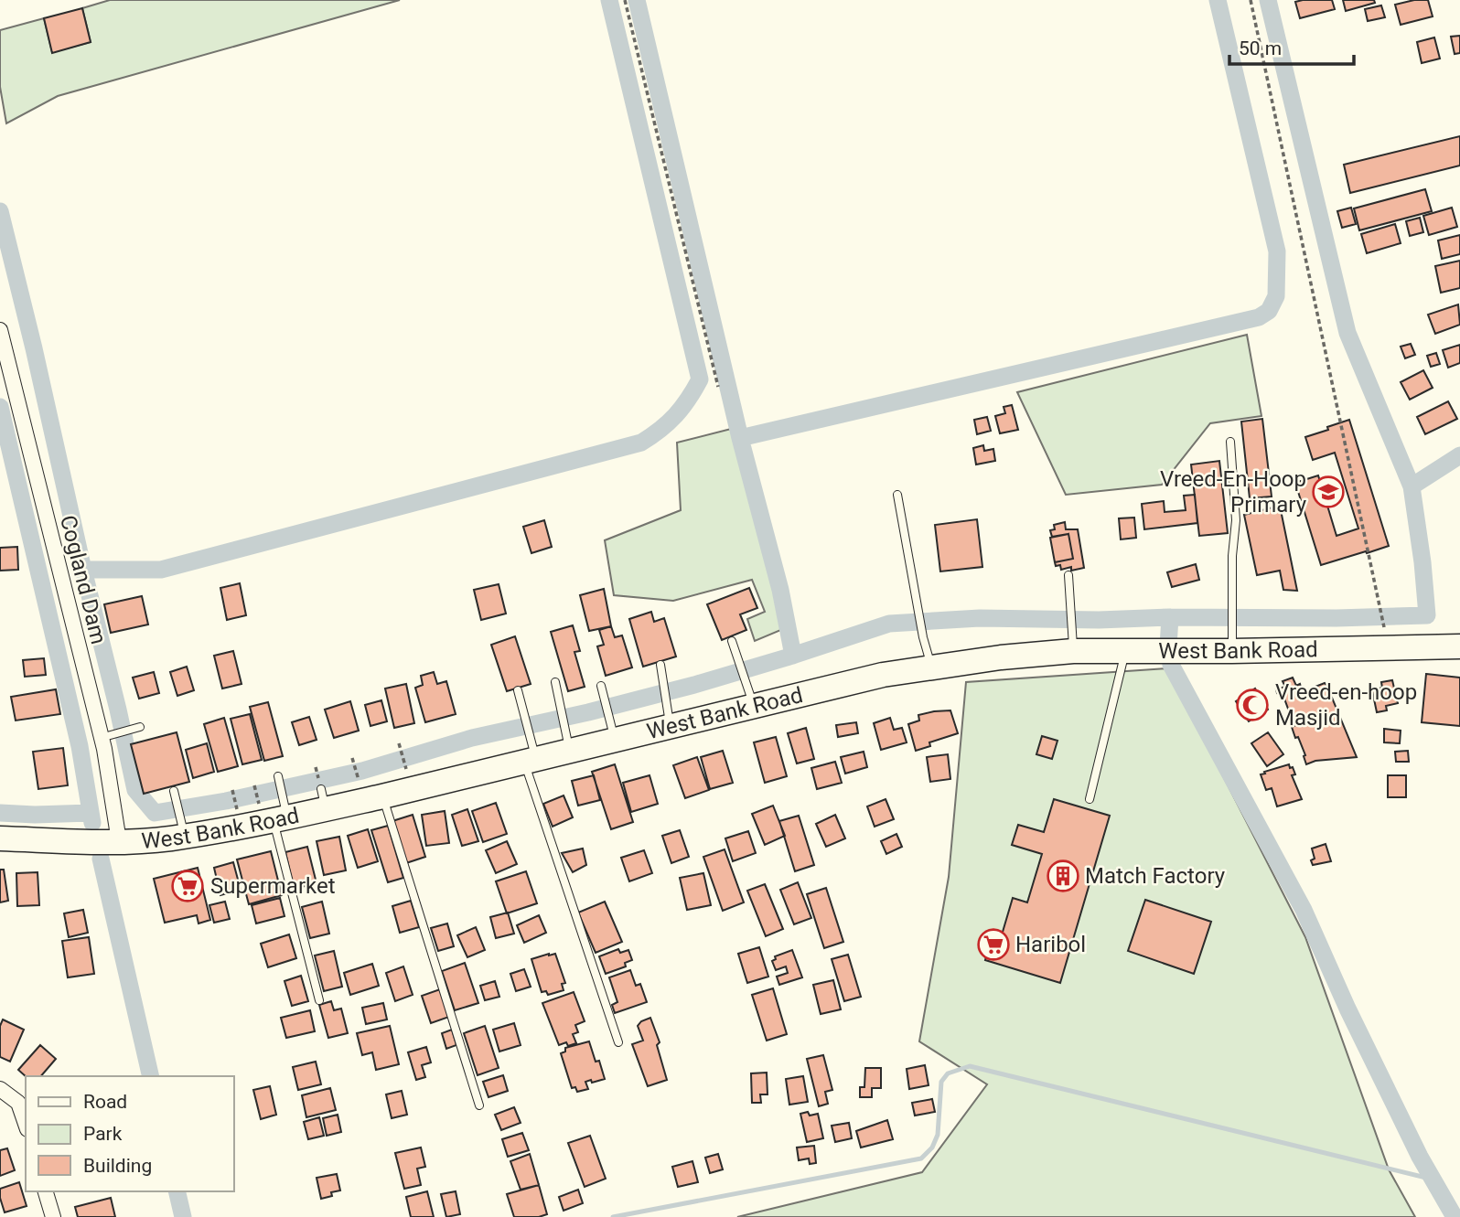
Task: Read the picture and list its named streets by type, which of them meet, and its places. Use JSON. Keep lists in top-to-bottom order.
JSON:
{
  "streets": {
    "main road": ["West Bank Road"],
    "street": ["Cogland Dam"]
  },
  "crossings": [
    ["Cogland Dam", "West Bank Road"]
  ],
  "places": {
    "school or university": ["Vreed-En-Hoop Primary"],
    "mosque": ["Vreed-en-hoop Masjid"],
    "building": ["Match Factory"],
    "supermarket": ["Supermarket", "Haribol"]
  },
  "legend": ["Road", "Park", "Building"],
  "scale_bar": "50 m"
}
